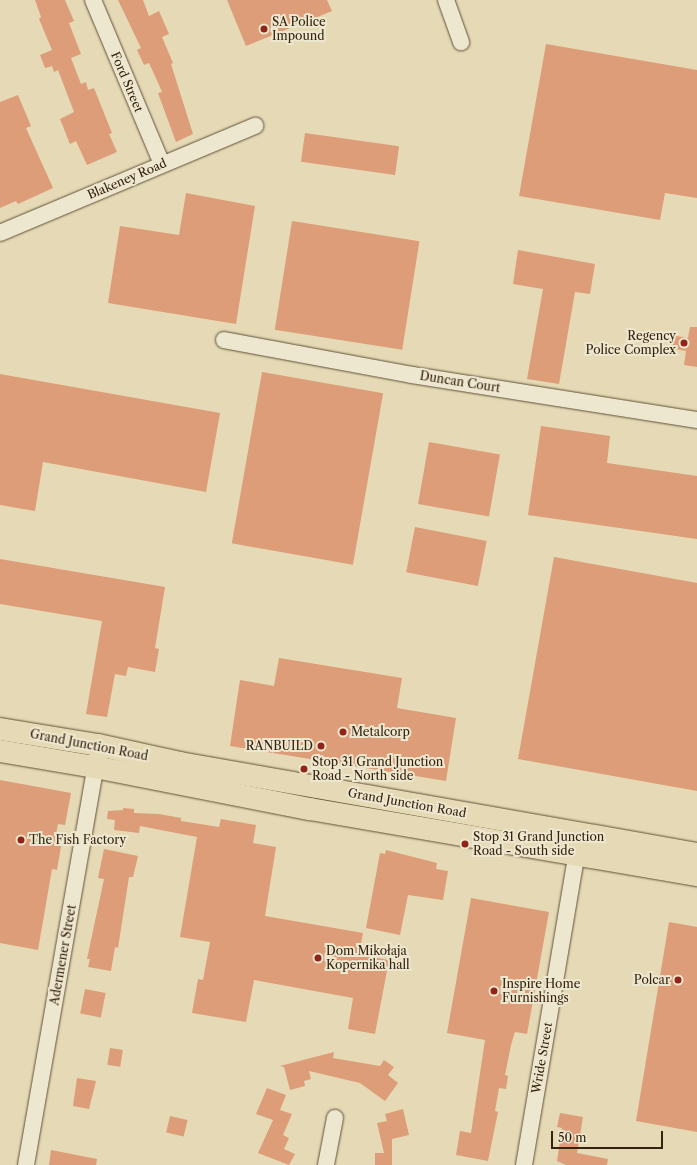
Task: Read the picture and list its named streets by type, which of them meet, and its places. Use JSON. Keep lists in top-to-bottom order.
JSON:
{
  "streets": {
    "highway": ["Grand Junction Road"],
    "street": [
      "Ford Street",
      "Blakeney Road",
      "Duncan Court",
      "Adermener Street",
      "Wride Street"
    ]
  },
  "crossings": [
    ["Ford Street", "Blakeney Road"],
    ["Grand Junction Road", "Adermener Street"],
    ["Grand Junction Road", "Wride Street"]
  ],
  "places": [
    "SA Police Impound",
    "Regency Police Complex",
    "Metalcorp",
    "RANBUILD",
    "Stop 31 Grand Junction Road - North side",
    "The Fish Factory",
    "Stop 31 Grand Junction Road - South side",
    "Dom Mikołaja Kopernika hall",
    "Polcar",
    "Inspire Home Furnishings"
  ],
  "scale_bar": "50 m"
}
